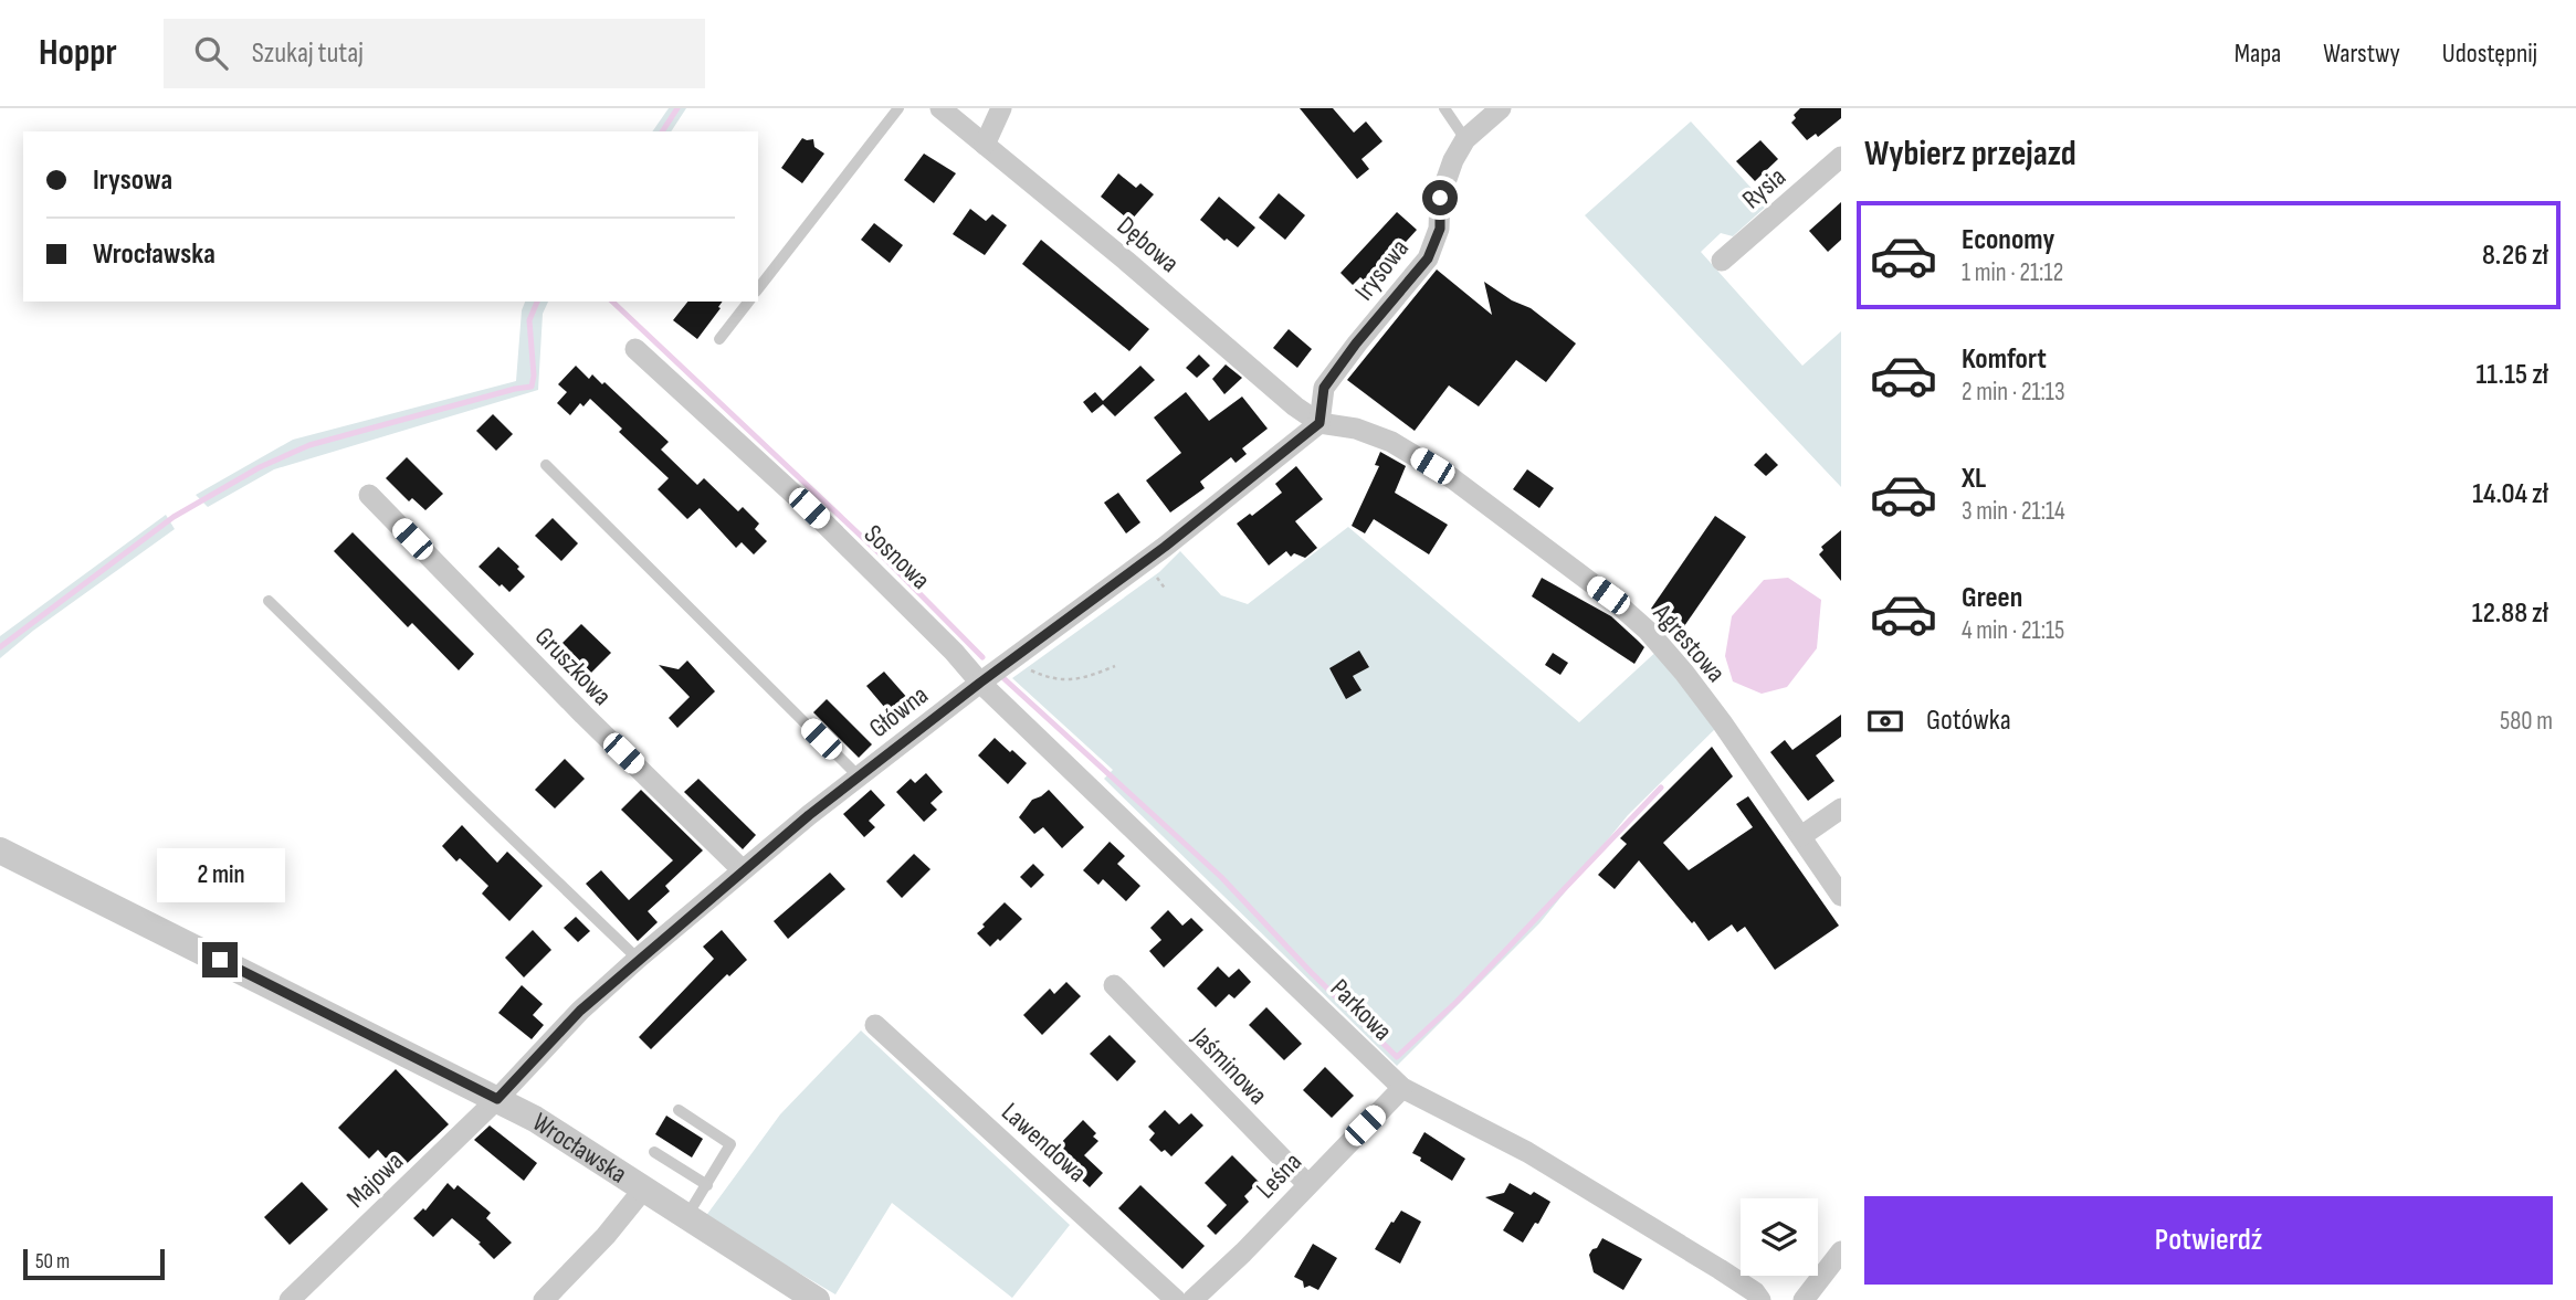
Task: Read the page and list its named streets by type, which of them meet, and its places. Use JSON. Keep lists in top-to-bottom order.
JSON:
{
  "streets": {
    "street": [
      "Rysia",
      "Dębowa",
      "Irysowa",
      "Sosnowa",
      "Agrestowa",
      "Gruszkowa",
      "Główna",
      "Parkowa",
      "Jaśminowa",
      "Lawendowa",
      "Wrocławska",
      "Leśna",
      "Majowa"
    ]
  },
  "crossings": [
    ["Dębowa", "Irysowa"],
    ["Dębowa", "Agrestowa"],
    ["Dębowa", "Główna"],
    ["Irysowa", "Agrestowa"],
    ["Irysowa", "Główna"],
    ["Sosnowa", "Główna"],
    ["Sosnowa", "Parkowa"],
    ["Agrestowa", "Główna"],
    ["Gruszkowa", "Główna"],
    ["Główna", "Parkowa"],
    ["Główna", "Wrocławska"],
    ["Główna", "Majowa"],
    ["Parkowa", "Leśna"],
    ["Jaśminowa", "Leśna"],
    ["Wrocławska", "Majowa"]
  ],
  "scale_bar": "50 m",
  "page": {
    "header": "Hoppr",
    "search": "Szukaj tutaj",
    "nav": ["Mapa", "Warstwy", "Udostępnij"],
    "heading": "Wybierz przejazd",
    "banner": ["Irysowa", "Wrocławska"],
    "list": [
      {
        "name": "Economy",
        "note": "1 min · 21:12",
        "value": "8.26 zł"
      },
      {
        "name": "Komfort",
        "note": "2 min · 21:13",
        "value": "11.15 zł"
      },
      {
        "name": "XL",
        "note": "3 min · 21:14",
        "value": "14.04 zł"
      },
      {
        "name": "Green",
        "note": "4 min · 21:15",
        "value": "12.88 zł"
      }
    ],
    "pay": ["Gotówka", "580 m"],
    "bubble": "2 min",
    "buttons": "Potwierdź",
    "scale": "50 m"
  }
}
